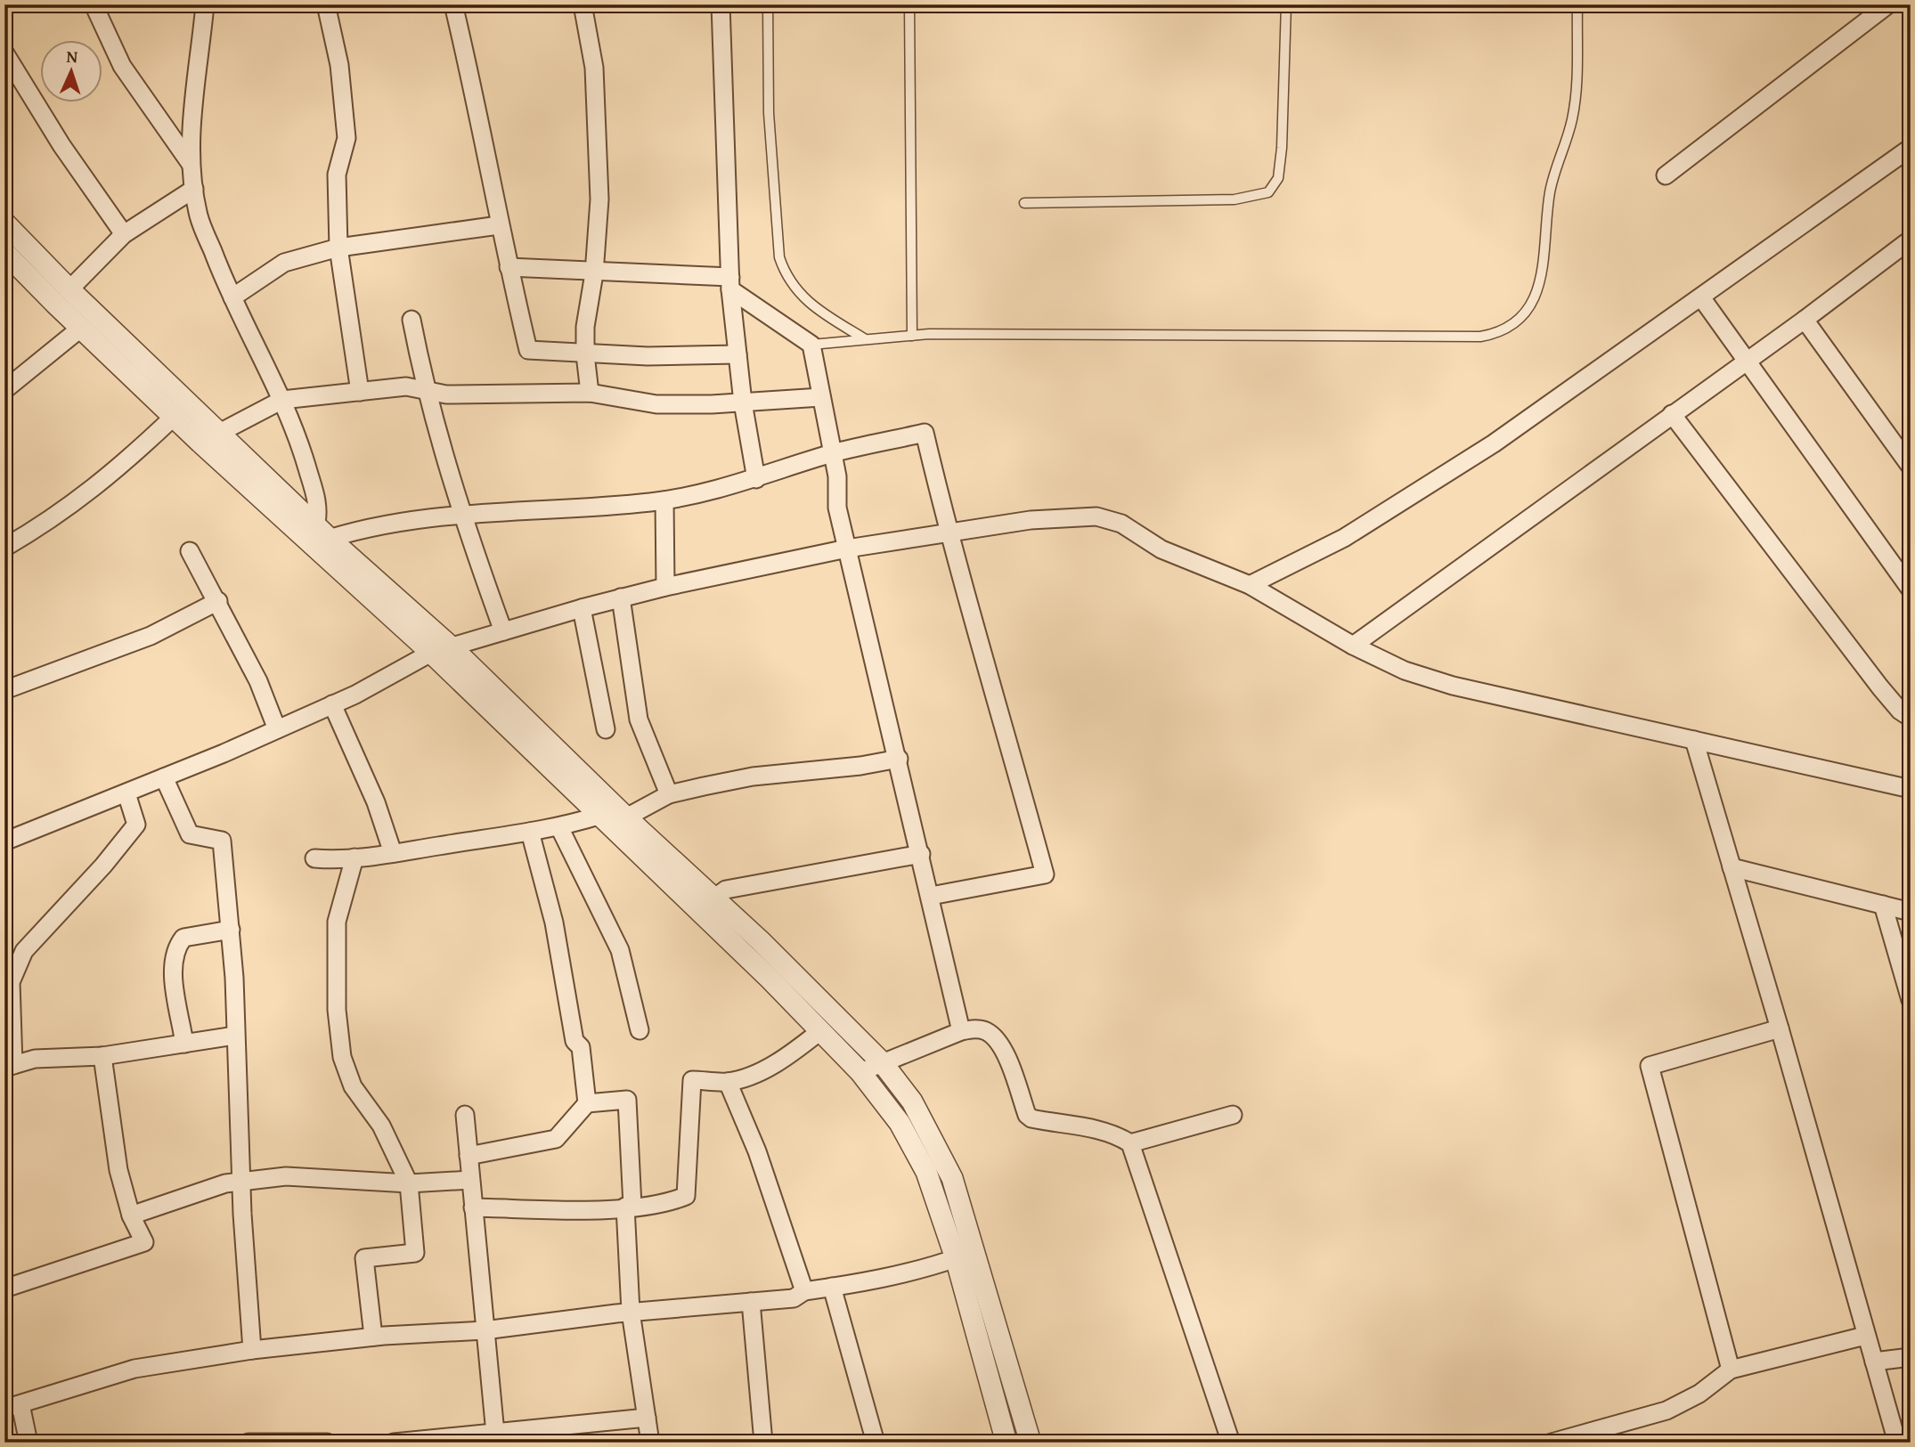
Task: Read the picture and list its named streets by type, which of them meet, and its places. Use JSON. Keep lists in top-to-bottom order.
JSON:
{
  "north": "top"
}
